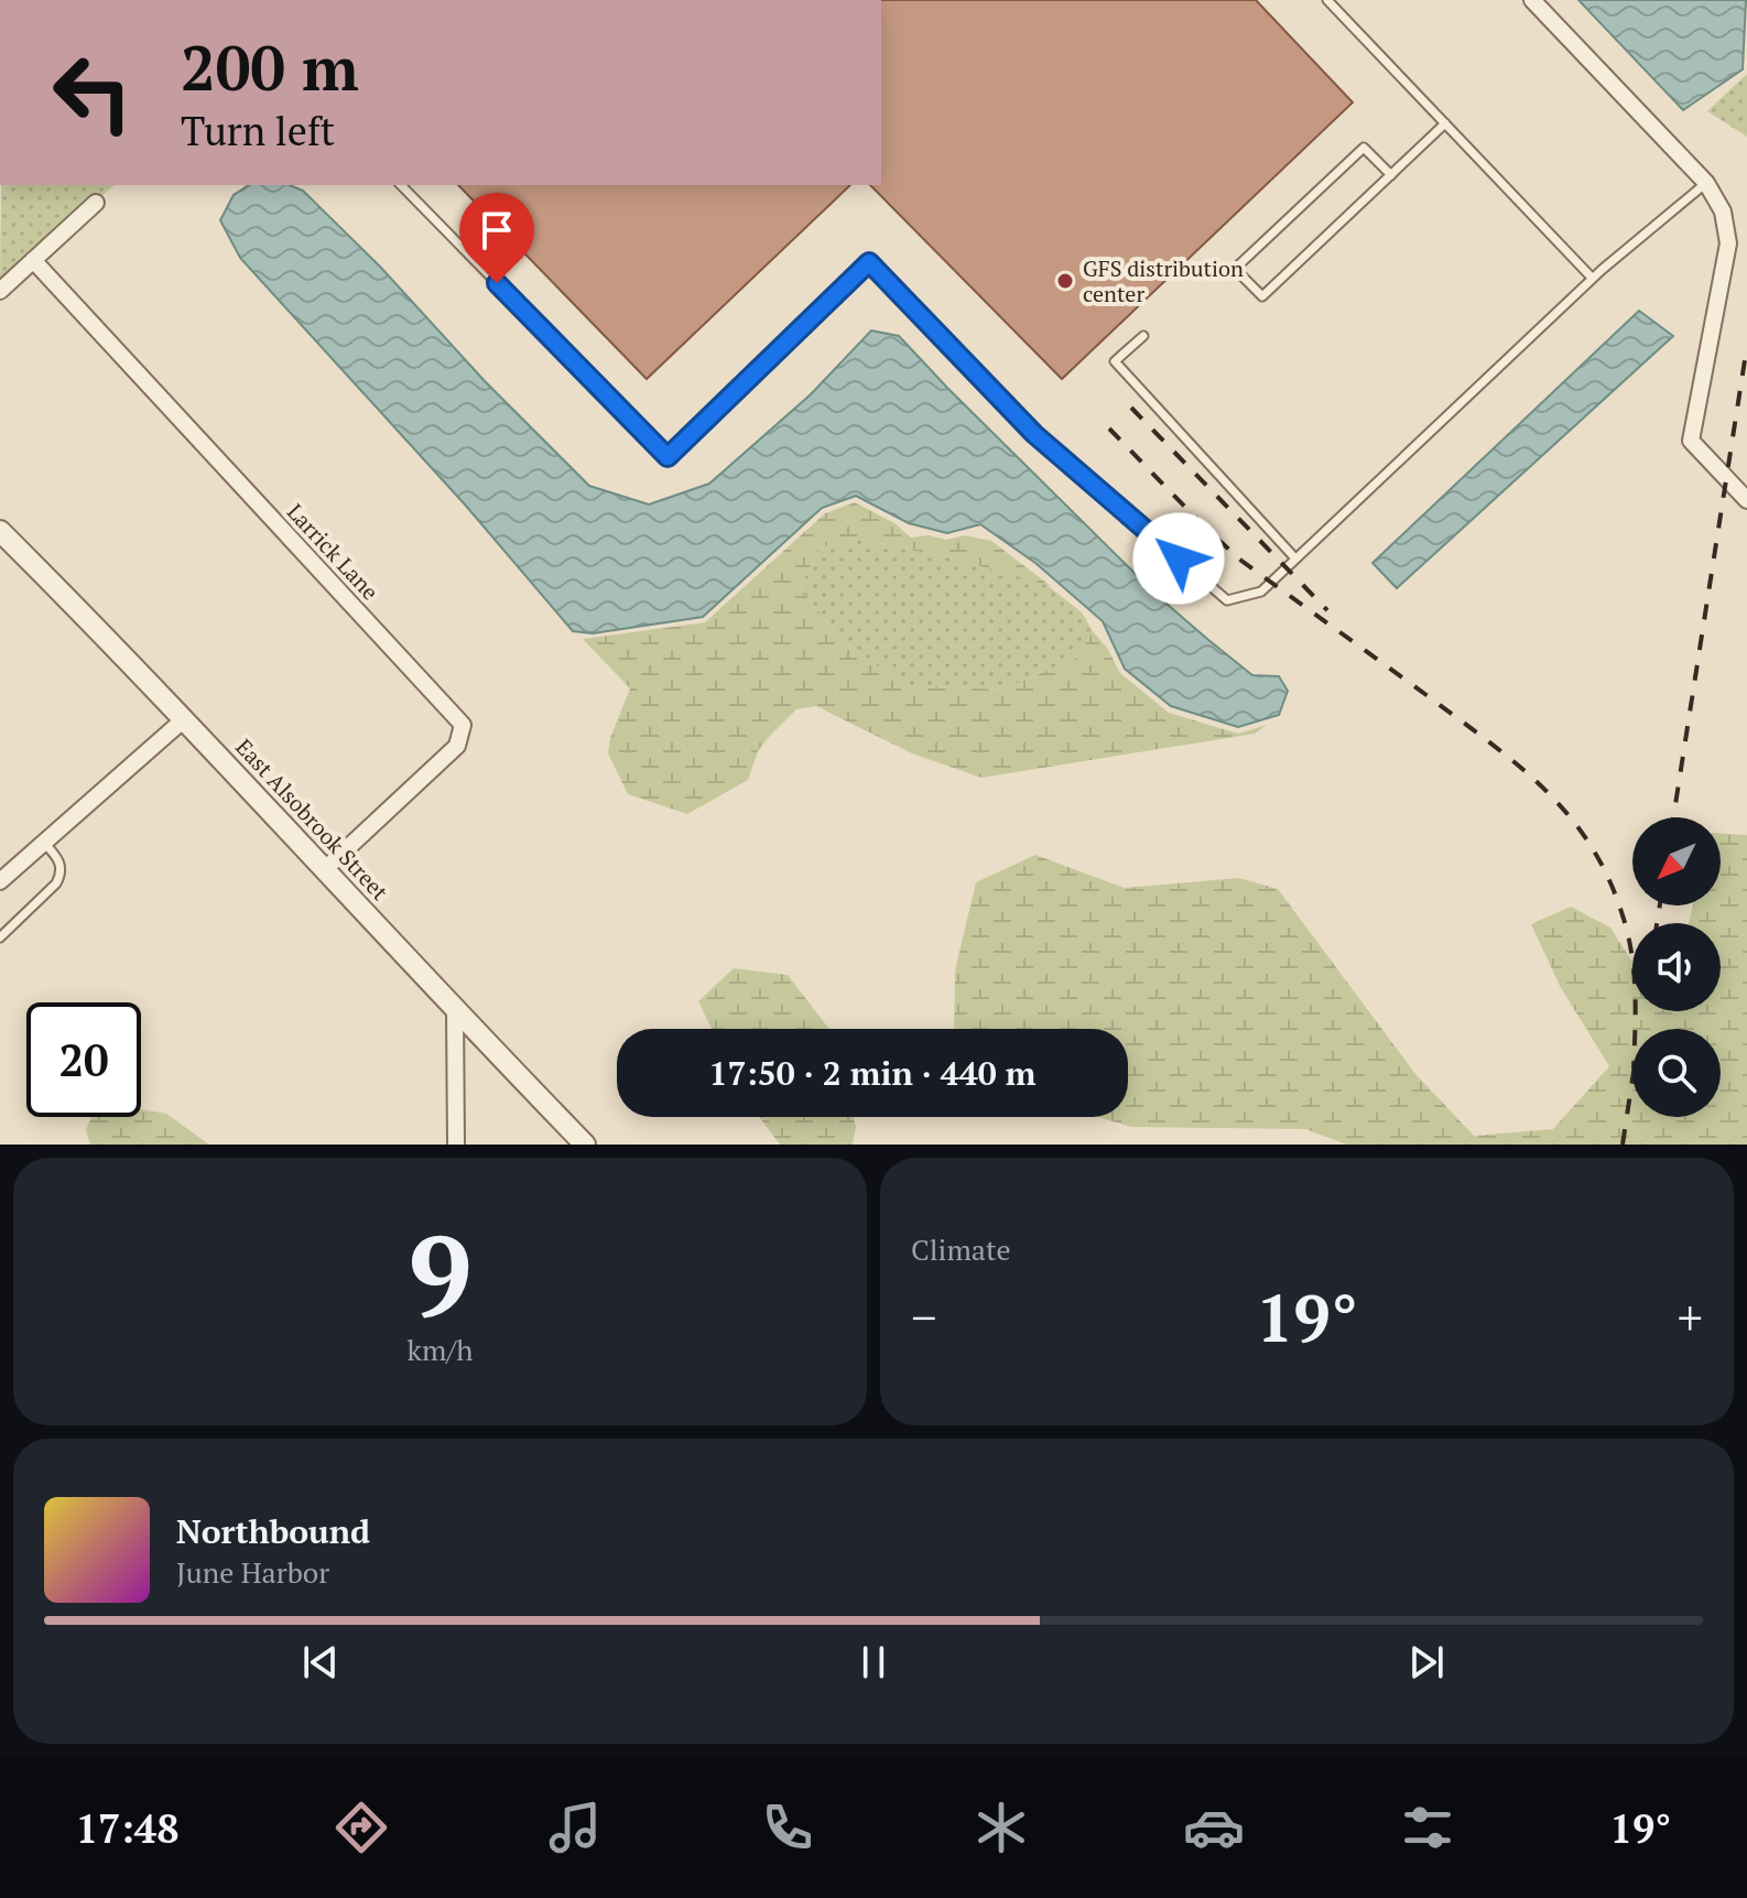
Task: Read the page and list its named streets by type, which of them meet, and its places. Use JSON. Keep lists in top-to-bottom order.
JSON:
{
  "streets": {
    "street": ["Larrick Lane", "East Alsobrook Street"]
  },
  "crossings": [
    ["Larrick Lane", "East Alsobrook Street"]
  ],
  "places": ["GFS distribution center"],
  "north": "bottom left",
  "page": {
    "turn": ["200 m", "Turn left"],
    "limit": "20",
    "trip": "17:50 · 2 min · 440 m",
    "tile": [
      ["9", "km/h"],
      "Climate"
    ],
    "heat": ["−", "19°", "+"],
    "song": ["Northbound", "June Harbor"],
    "tabs": ["17:48", "19°"]
  }
}
